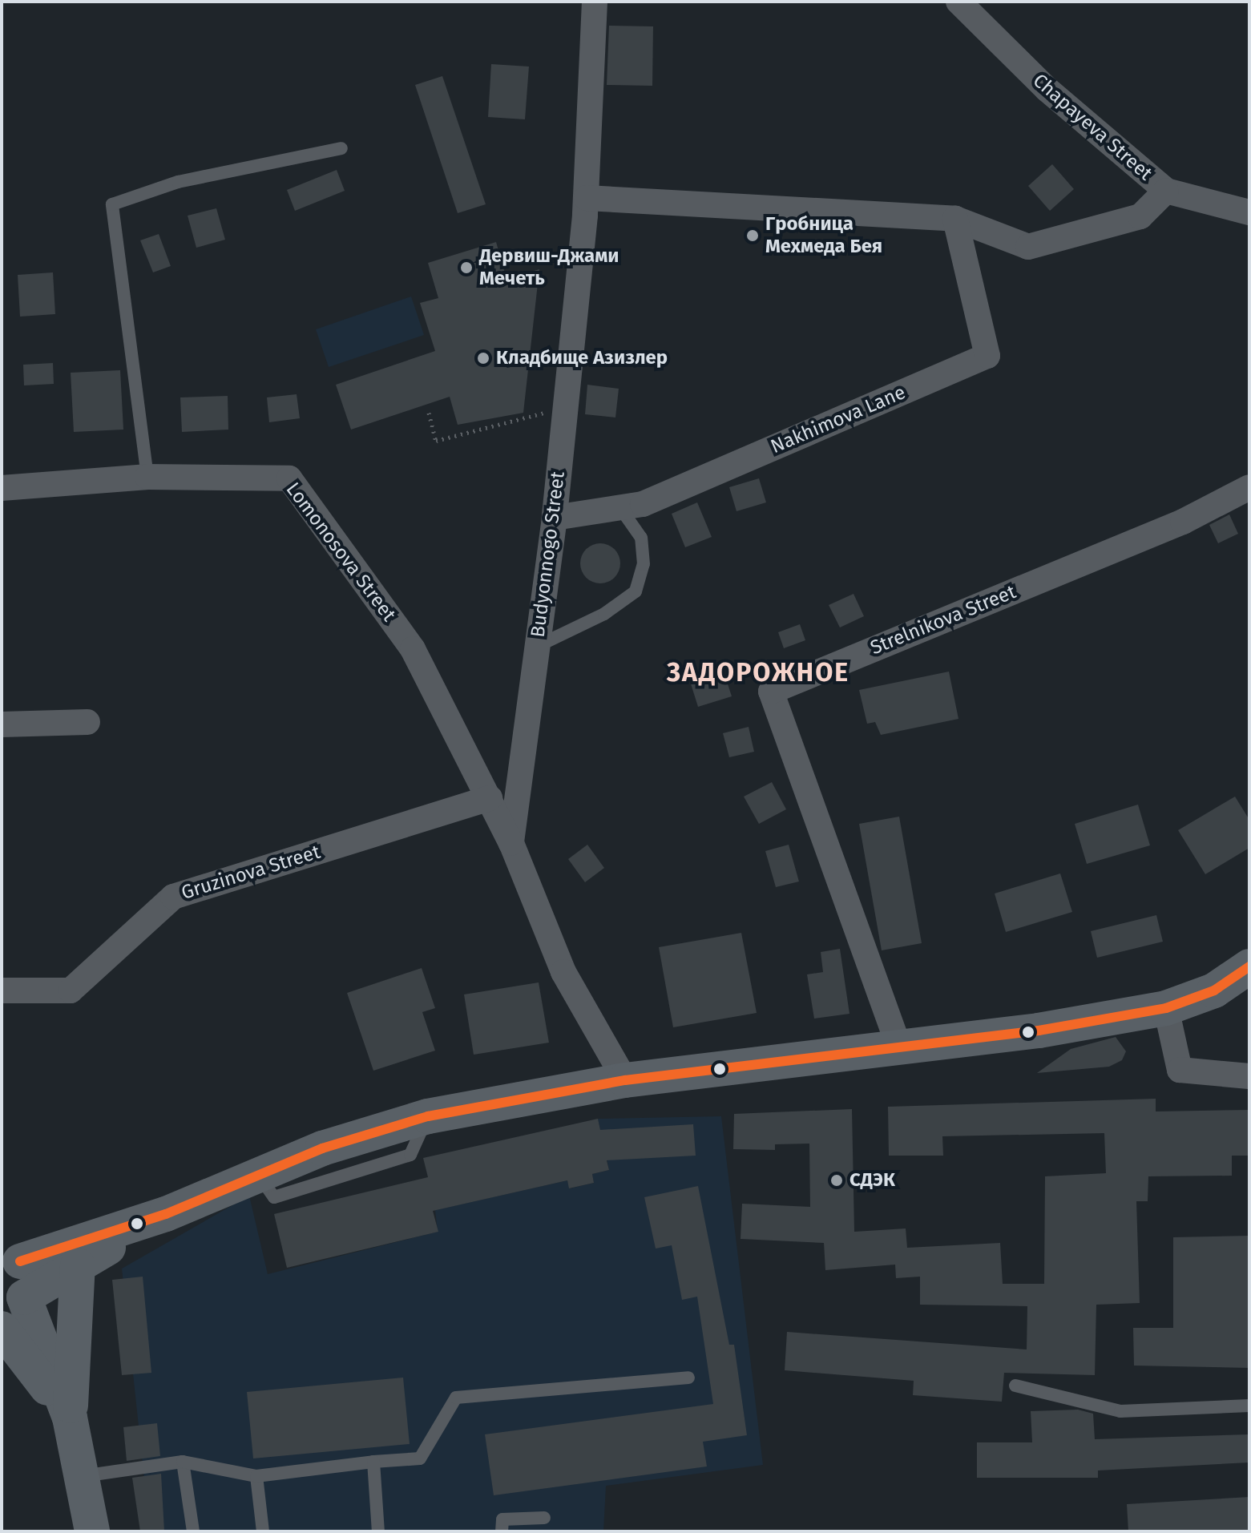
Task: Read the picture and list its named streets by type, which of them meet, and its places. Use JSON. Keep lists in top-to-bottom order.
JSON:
{
  "streets": {
    "street": [
      "Chapayeva Street",
      "Nakhimova Lane",
      "Lomonosova Street",
      "Budyonnogo Street",
      "Strelnikova Street",
      "Gruzinova Street"
    ]
  },
  "crossings": [
    ["Nakhimova Lane", "Budyonnogo Street"],
    ["Lomonosova Street", "Budyonnogo Street"],
    ["Lomonosova Street", "Gruzinova Street"]
  ],
  "districts": ["ЗАДОРОЖНОЕ"],
  "places": [
    "Гробница Мехмеда Бея",
    "Дервиш-Джами Мечеть",
    "Кладбище Азизлер",
    "СДЭК"
  ]
}
